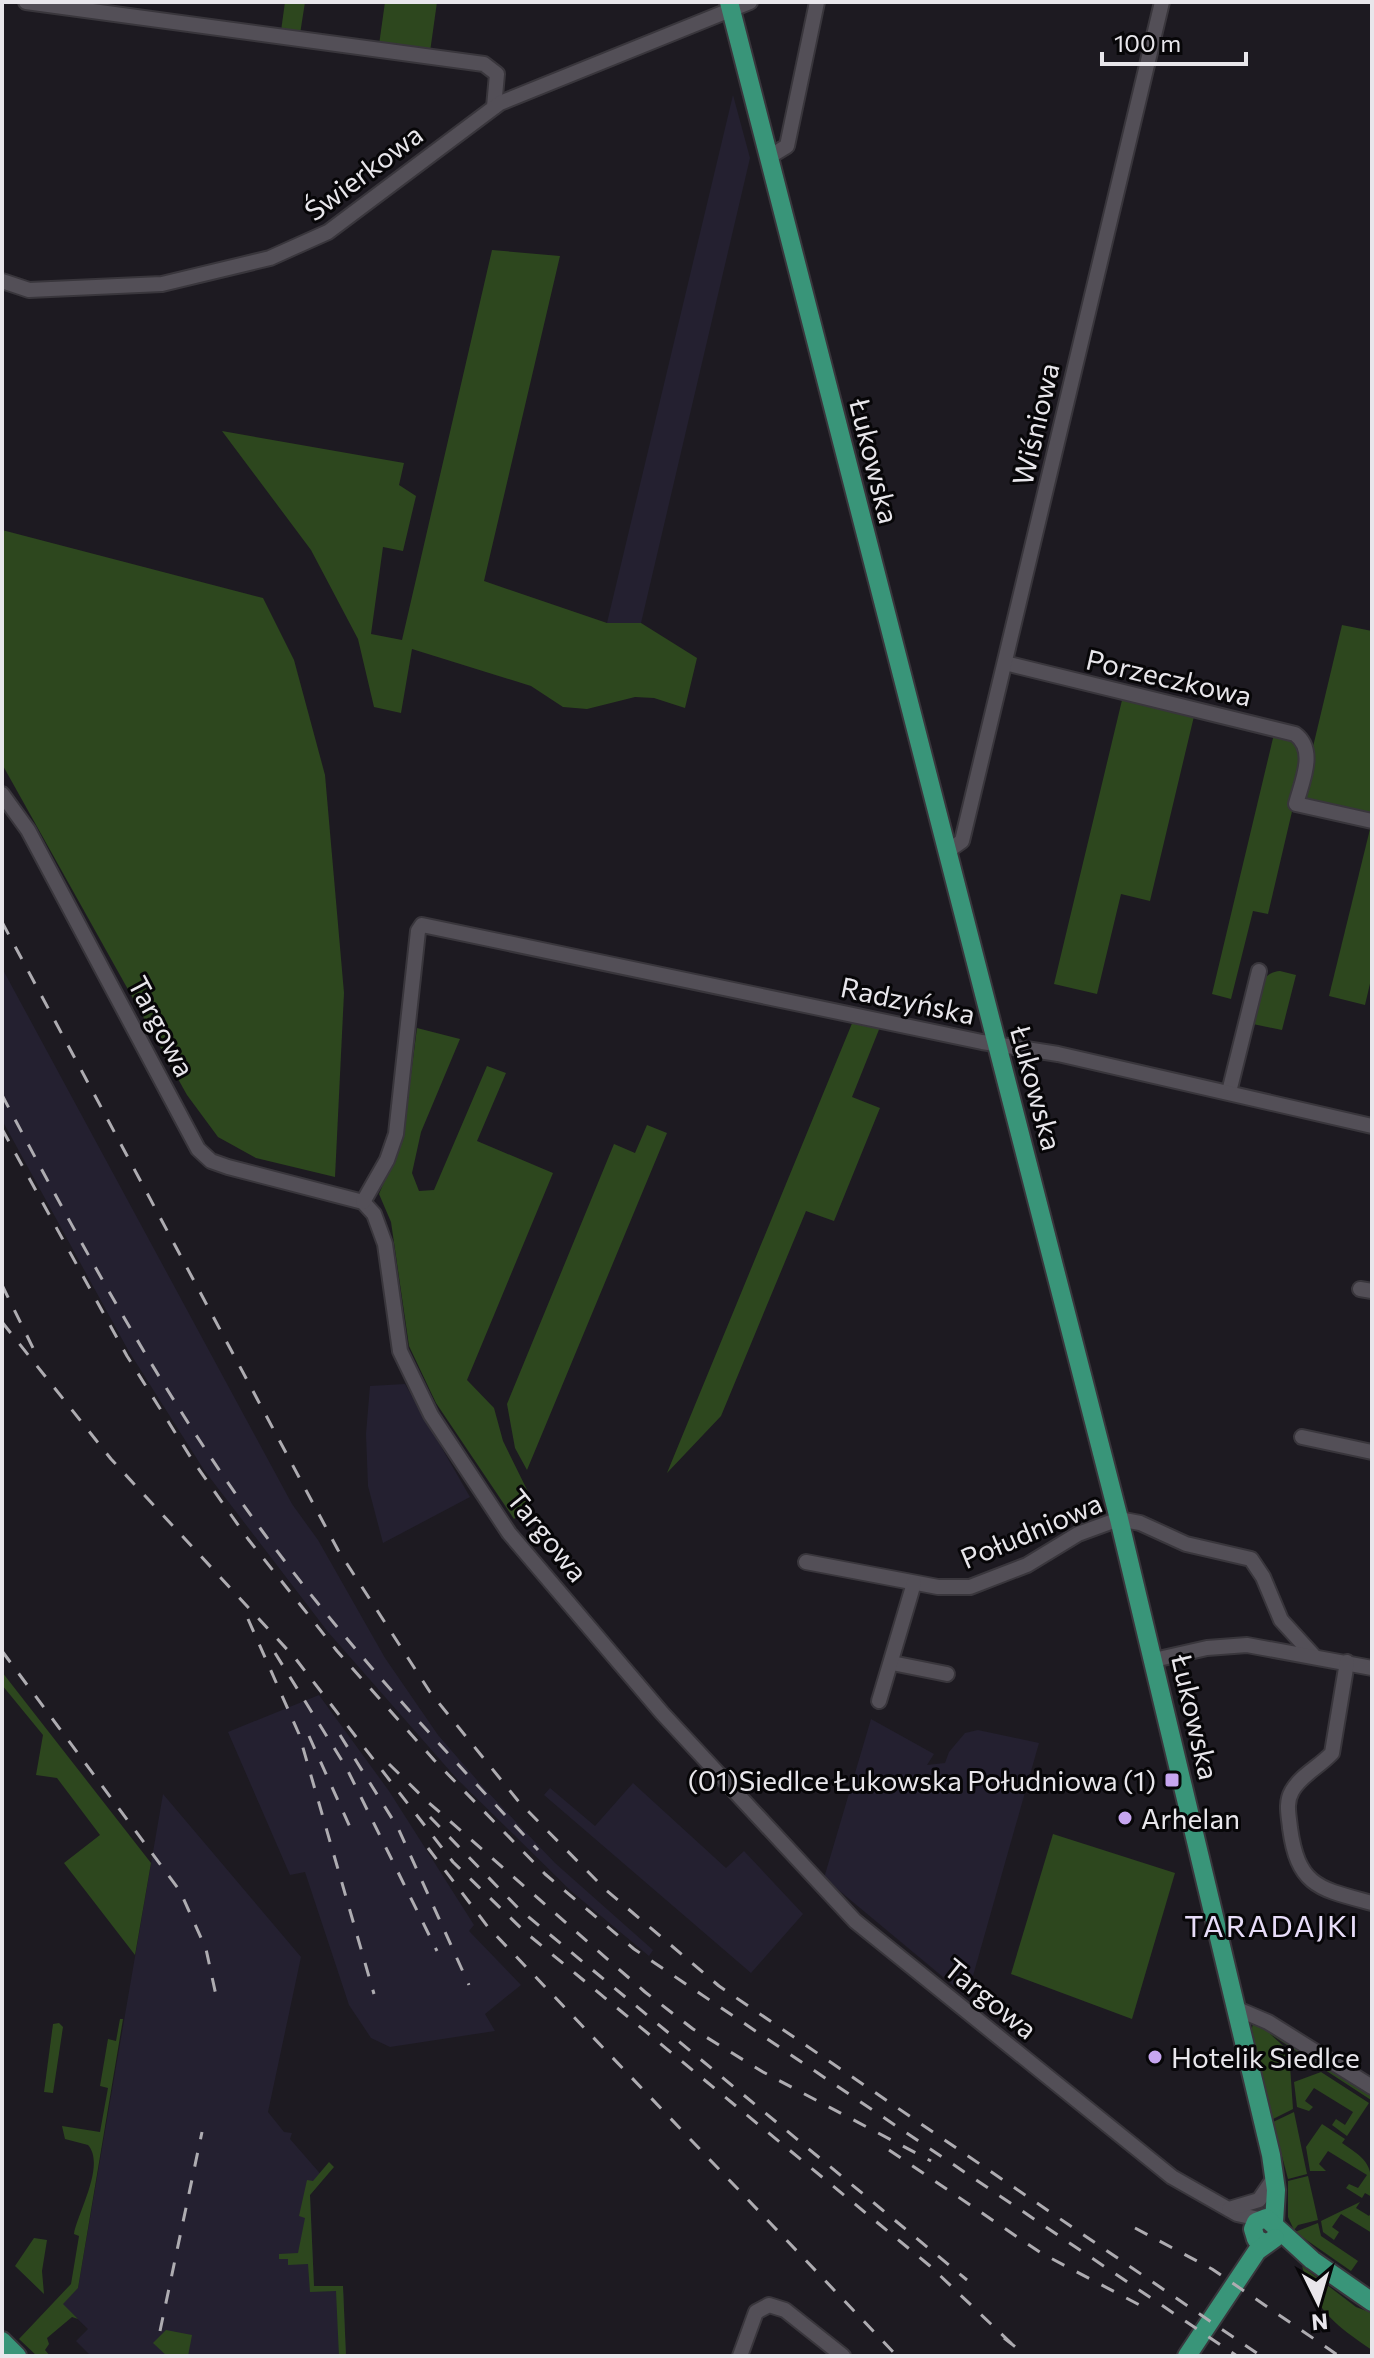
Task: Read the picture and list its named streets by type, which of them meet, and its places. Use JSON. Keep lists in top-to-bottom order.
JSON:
{
  "streets": {
    "main road": ["Łukowska"],
    "street": [
      "Świerkowa",
      "Wiśniowa",
      "Porzeczkowa",
      "Radzyńska",
      "Targowa",
      "Południowa"
    ]
  },
  "crossings": [
    ["Świerkowa", "Łukowska"],
    ["Wiśniowa", "Łukowska"],
    ["Wiśniowa", "Porzeczkowa"],
    ["Łukowska", "Radzyńska"],
    ["Łukowska", "Południowa"],
    ["Radzyńska", "Targowa"]
  ],
  "districts": ["TARADAJKI"],
  "places": {
    "transit": ["(01)Siedlce Łukowska Południowa (1)"],
    "other": ["Arhelan", "Hotelik Siedlce"]
  },
  "scale_bar": "100 m",
  "north": "bottom"
}
